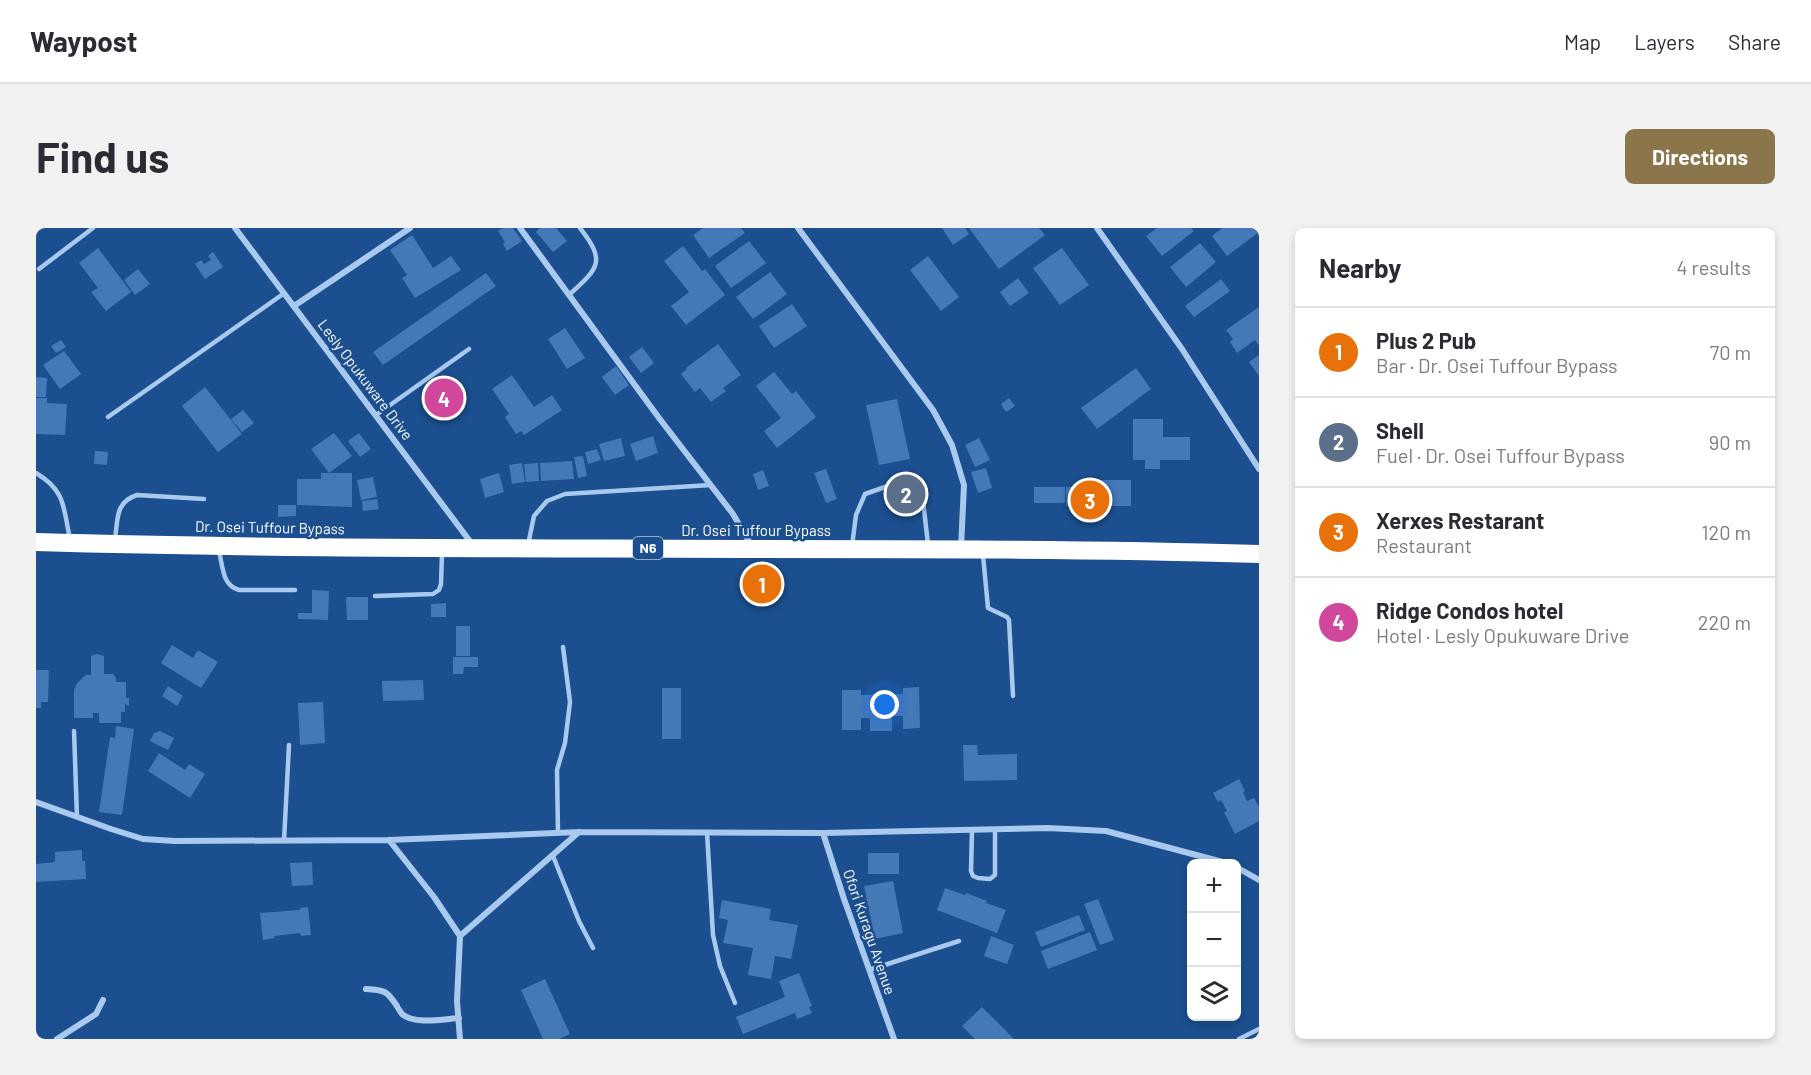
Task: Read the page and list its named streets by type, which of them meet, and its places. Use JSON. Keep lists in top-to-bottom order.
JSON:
{
  "streets": {
    "highway": ["Dr. Osei Tuffour Bypass", "N6"],
    "street": ["Lesly Opukuware Drive", "Ofori Kuragu Avenue"]
  },
  "crossings": [
    ["Lesly Opukuware Drive", "Dr. Osei Tuffour Bypass"]
  ],
  "page": {
    "header": "Waypost",
    "nav": ["Map", "Layers", "Share"],
    "buttons": "Directions",
    "title": "Find us",
    "heading": ["Nearby", "4 results"],
    "list": [
      {
        "mark": "1",
        "name": "Plus 2 Pub",
        "note": "Bar · Dr. Osei Tuffour Bypass",
        "value": "70 m"
      },
      {
        "mark": "2",
        "name": "Shell",
        "note": "Fuel · Dr. Osei Tuffour Bypass",
        "value": "90 m"
      },
      {
        "mark": "3",
        "name": "Xerxes Restarant",
        "note": "Restaurant",
        "value": "120 m"
      },
      {
        "mark": "4",
        "name": "Ridge Condos hotel",
        "note": "Hotel · Lesly Opukuware Drive",
        "value": "220 m"
      }
    ],
    "pins": [
      "4",
      "2",
      "3",
      "1"
    ],
    "map_buttons": ["+", "−"]
  }
}
